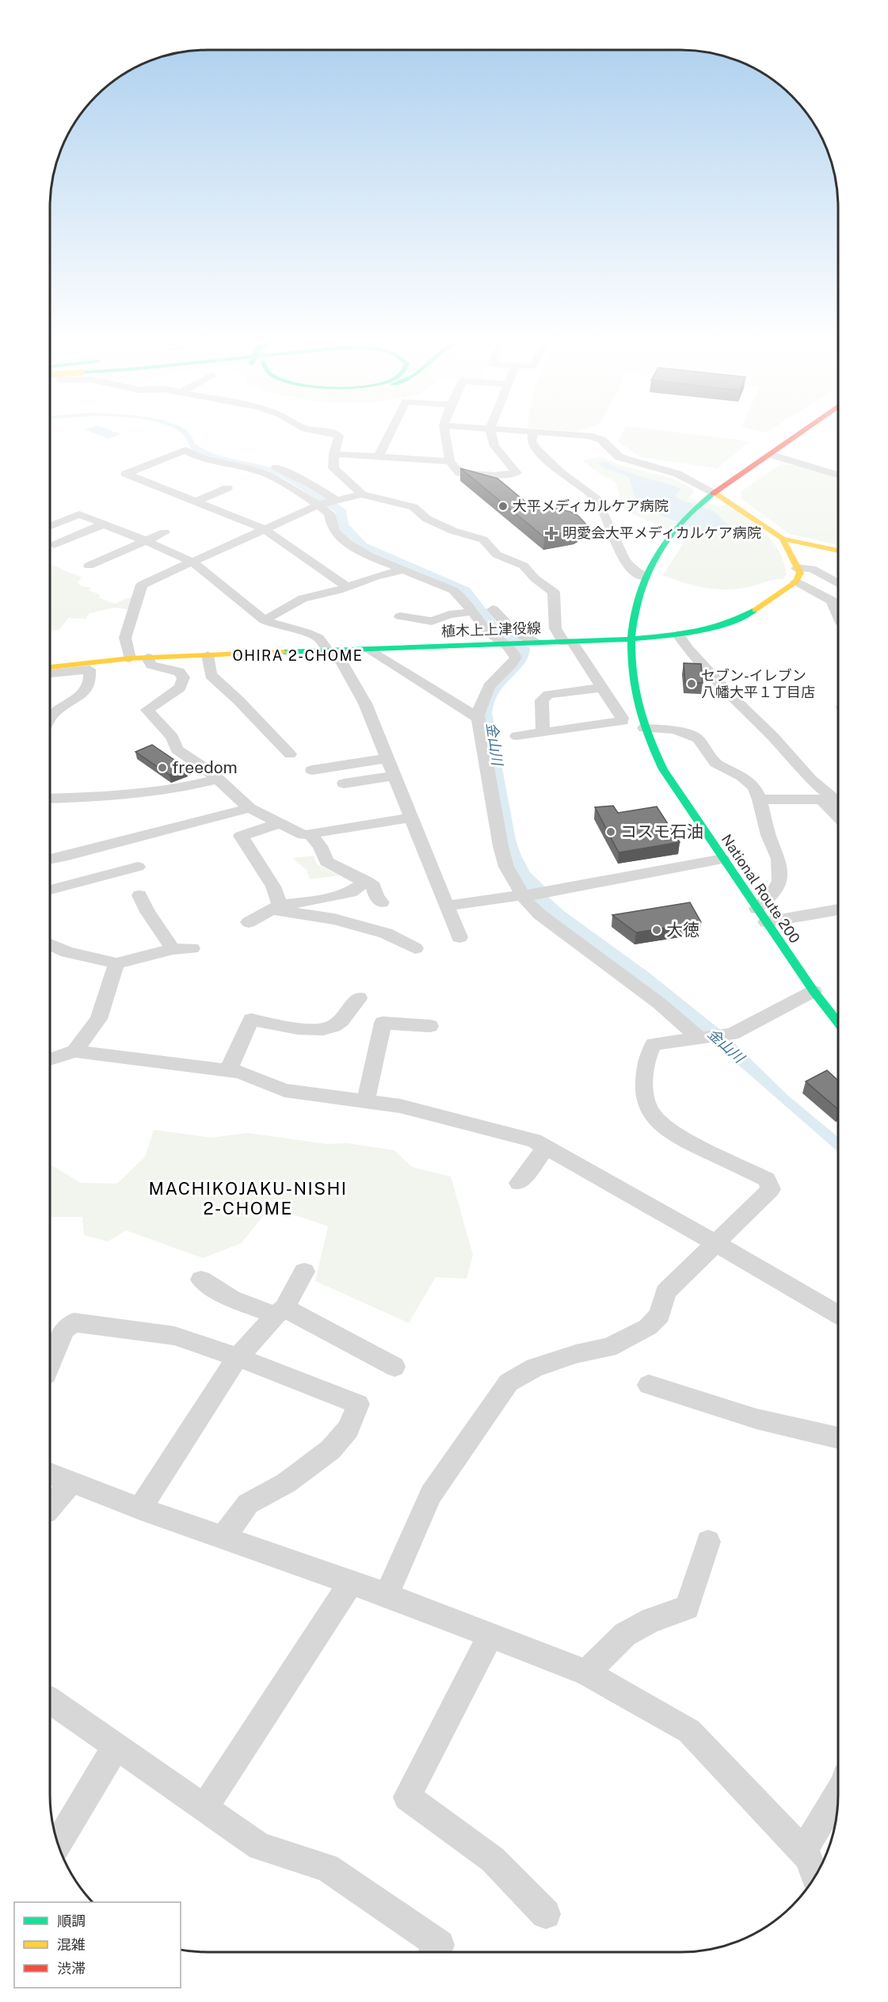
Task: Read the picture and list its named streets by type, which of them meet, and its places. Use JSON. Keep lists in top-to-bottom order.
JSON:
{
  "streets": {
    "main road": ["植木上上津役線", "National Route 200"]
  },
  "crossings": [
    ["植木上上津役線", "National Route 200"]
  ],
  "districts": ["OHIRA 2-CHOME", "MACHIKOJAKU-NISHI 2-CHOME"],
  "water": ["金山川"],
  "places": {
    "other": [
      "大平メディカルケア病院",
      "セブン-イレブン 八幡大平１丁目店",
      "freedom",
      "コスモ石油",
      "大徳"
    ],
    "health": ["明愛会大平メディカルケア病院"]
  },
  "legend": ["順調", "混雑", "渋滞"]
}
